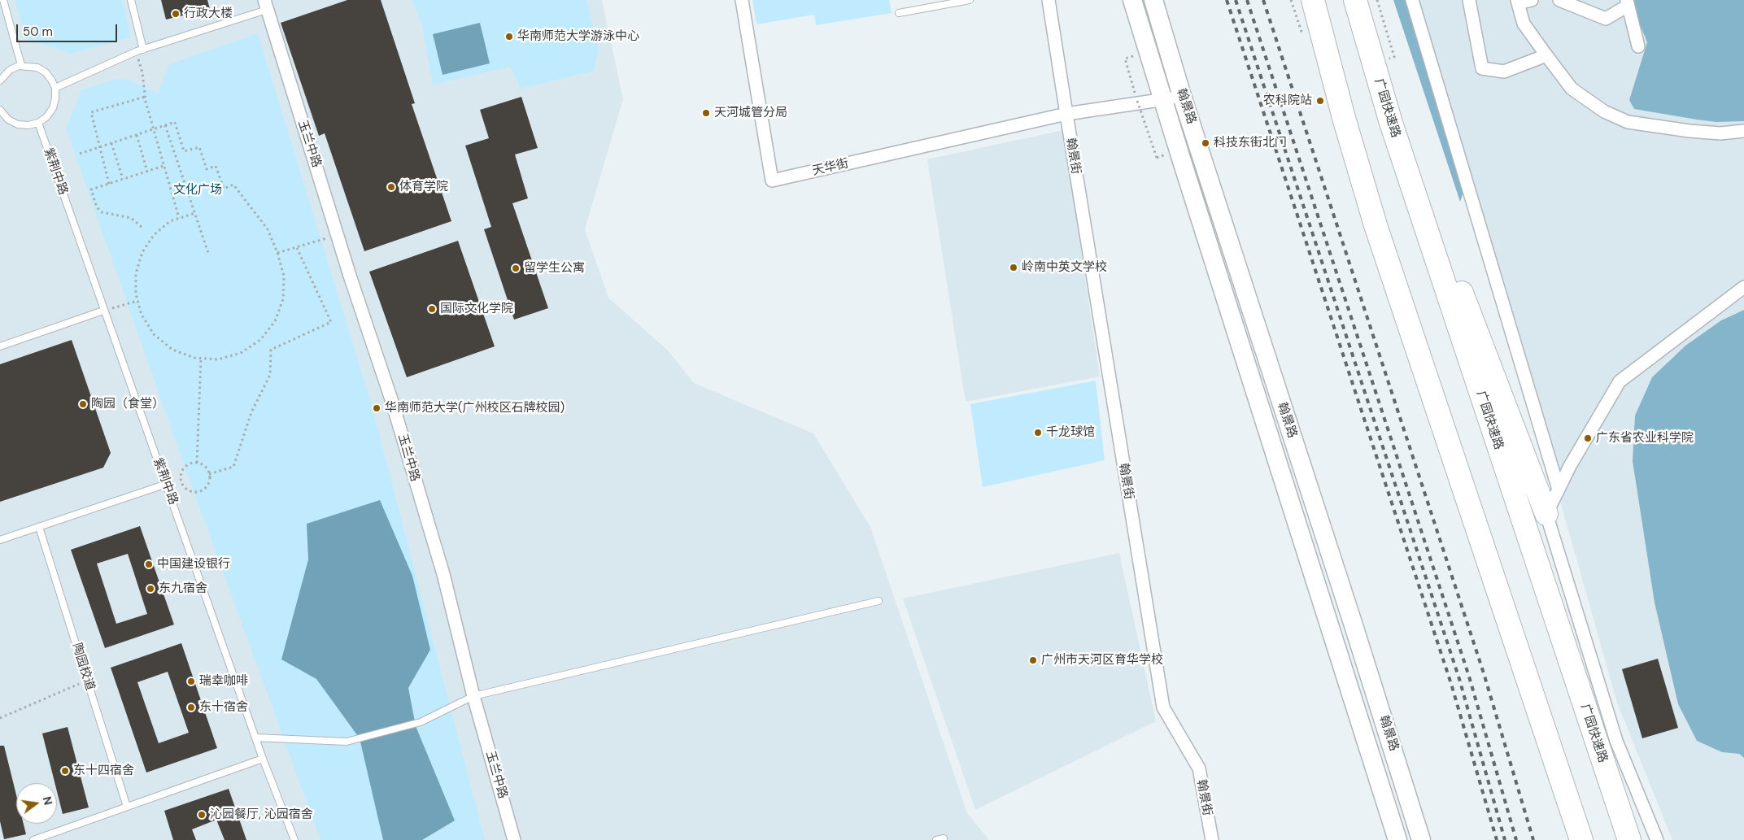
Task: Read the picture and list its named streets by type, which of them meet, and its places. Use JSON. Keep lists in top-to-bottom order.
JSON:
{
  "streets": {
    "highway": ["广园快速路"],
    "street": [
      "翰景路",
      "玉兰中路",
      "翰景街",
      "天华街"
    ],
    "lane": ["紫荆中路", "陶园校道"]
  },
  "crossings": [
    ["翰景路", "天华街"],
    ["翰景街", "天华街"]
  ],
  "parks": ["文化广场"],
  "places": [
    "行政大楼",
    "华南师范大学游泳中心",
    "农科院站",
    "天河城管分局",
    "科技东街北门",
    "体育学院",
    "岭南中英文学校",
    "留学生公寓",
    "国际文化学院",
    "陶园（食堂）",
    "华南师范大学(广州校区石牌校园)",
    "千龙球馆",
    "广东省农业科学院",
    "中国建设银行",
    "东九宿舍",
    "广州市天河区育华学校",
    "瑞幸咖啡",
    "东十宿舍",
    "东十四宿舍",
    "沁园餐厅, 沁园宿舍"
  ],
  "scale_bar": "50 m",
  "north": "right"
}
